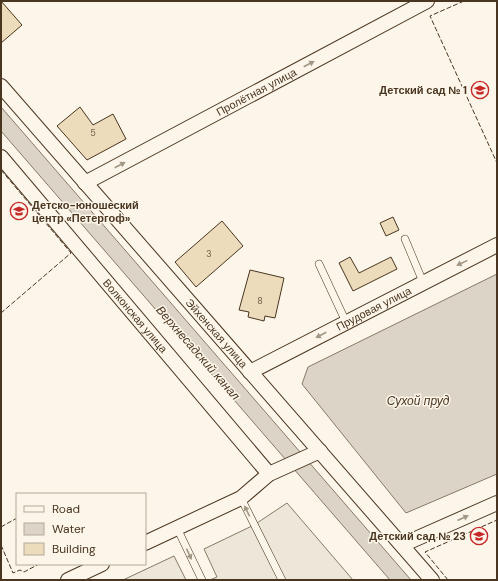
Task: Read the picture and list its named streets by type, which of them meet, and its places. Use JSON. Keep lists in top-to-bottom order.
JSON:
{
  "streets": {
    "street": [
      "Пролётная улица",
      "Прудовая улица",
      "Волконская улица",
      "Эйхенская улица"
    ]
  },
  "crossings": [
    ["Пролётная улица", "Эйхенская улица"],
    ["Прудовая улица", "Эйхенская улица"]
  ],
  "one_way": ["Пролётная улица", "Прудовая улица"],
  "water": ["Верхнесадский канал", "Сухой пруд"],
  "places": {
    "school or university": ["Детский сад № 1", "Детско-юношеский центр «Петергоф»", "Детский сад № 23"]
  },
  "house_numbers": ["5", "3", "8"],
  "legend": ["Road", "Water", "Building"]
}
